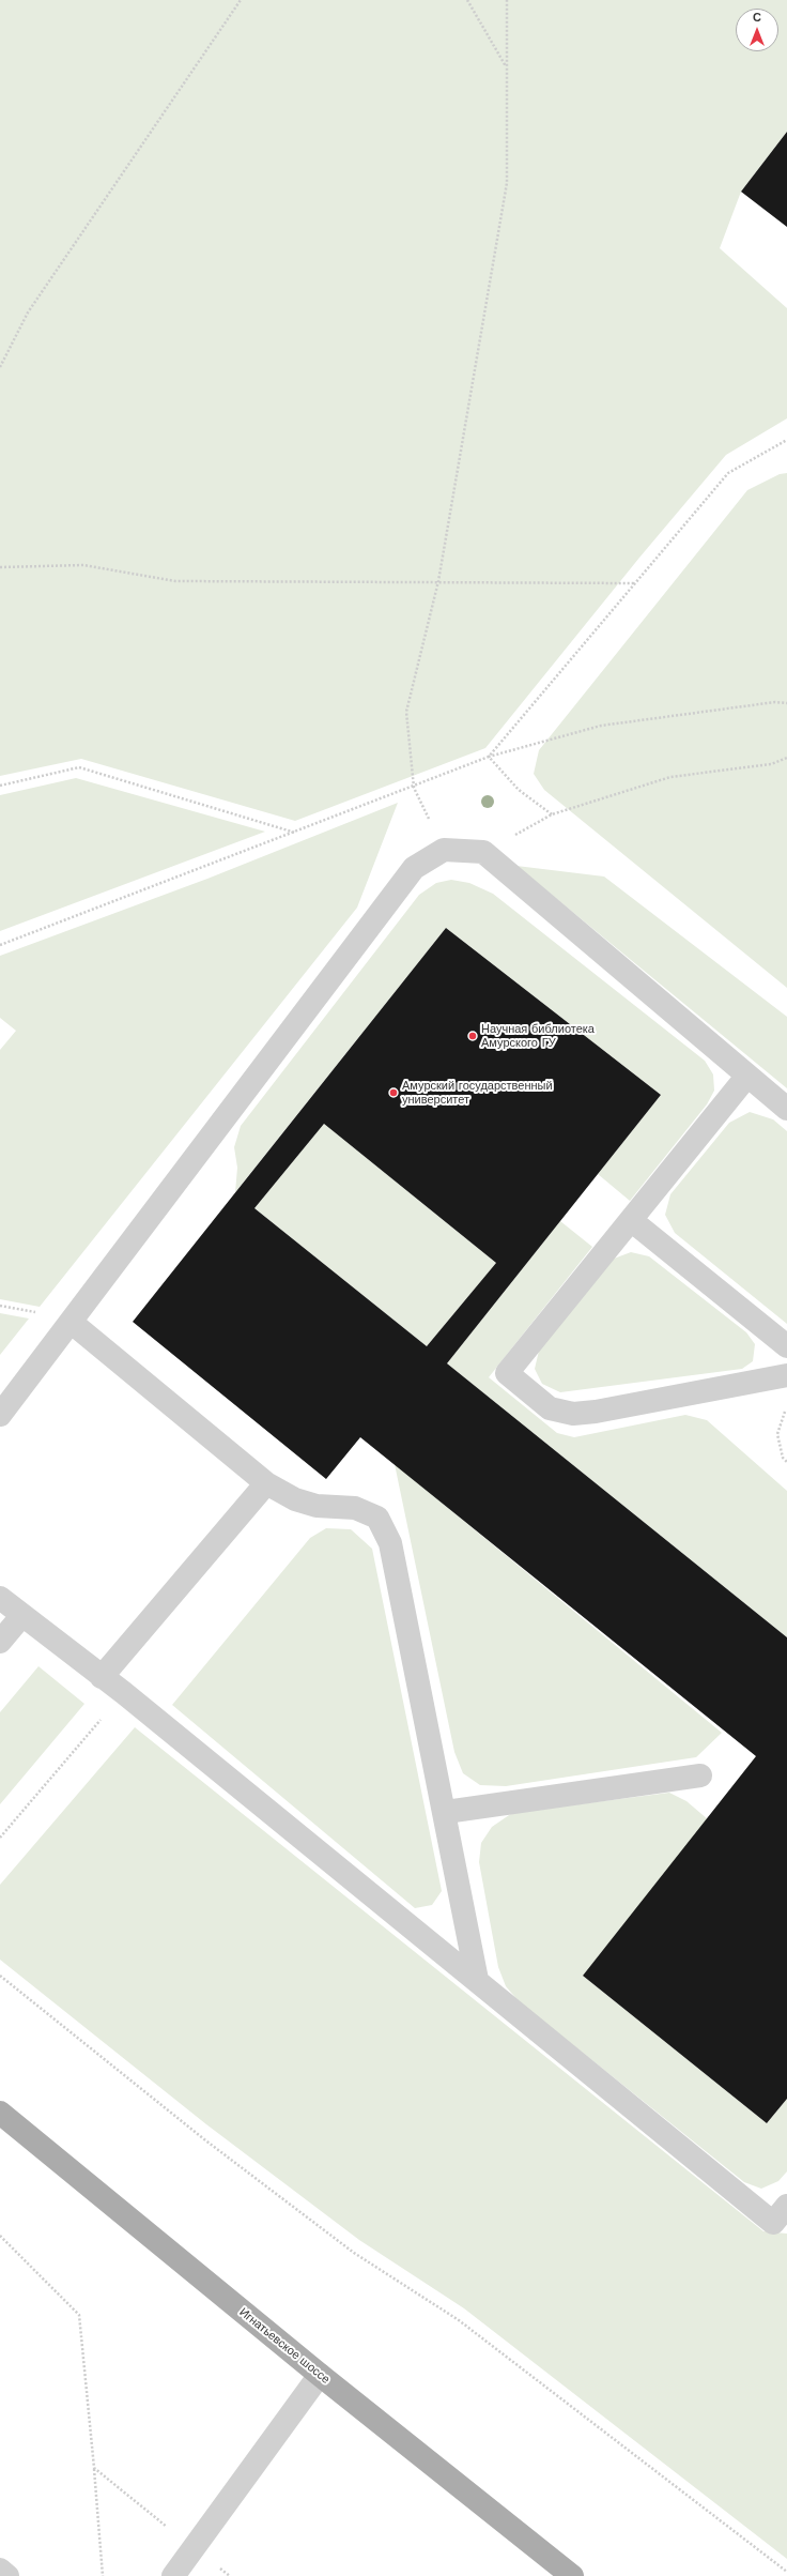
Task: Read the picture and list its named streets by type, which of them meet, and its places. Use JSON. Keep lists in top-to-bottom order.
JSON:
{
  "streets": {
    "main road": ["Игнатьевское шоссе"]
  },
  "places": ["Научная библиотека Амурского ГУ", "Амурский государственный университет"],
  "north": "top"
}
